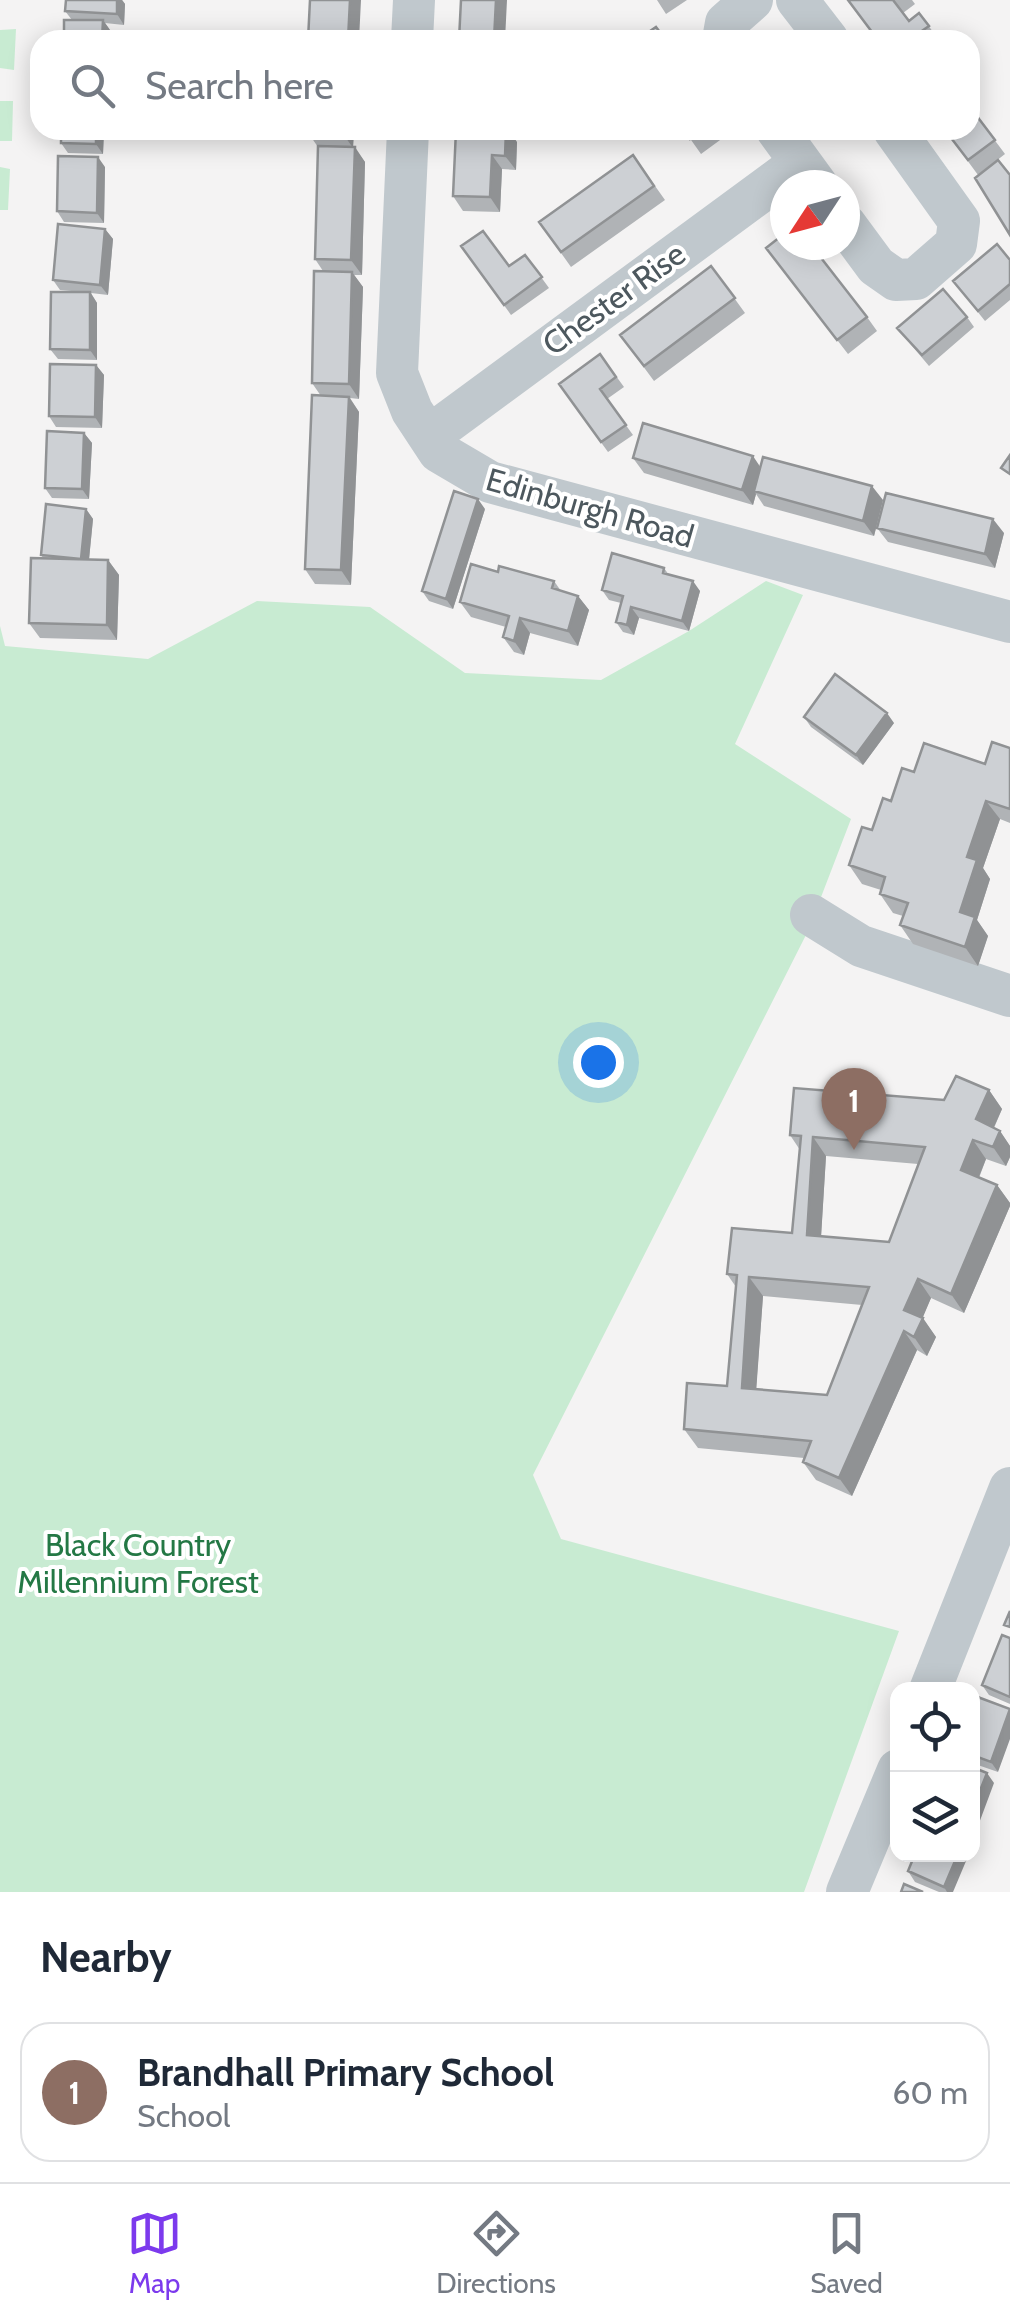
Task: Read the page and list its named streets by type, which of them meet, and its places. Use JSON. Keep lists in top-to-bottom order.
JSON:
{
  "streets": {
    "street": ["Chester Rise", "Edinburgh Road"]
  },
  "crossings": [
    ["Chester Rise", "Edinburgh Road"]
  ],
  "parks": ["Black Country Millennium Forest"],
  "north": "bottom left",
  "page": {
    "search": "Search here",
    "pins": "1",
    "heading": "Nearby",
    "list": [
      {
        "mark": "1",
        "name": "Brandhall Primary School",
        "note": "School",
        "value": "60 m"
      }
    ],
    "nav": ["Map", "Directions", "Saved"]
  }
}
